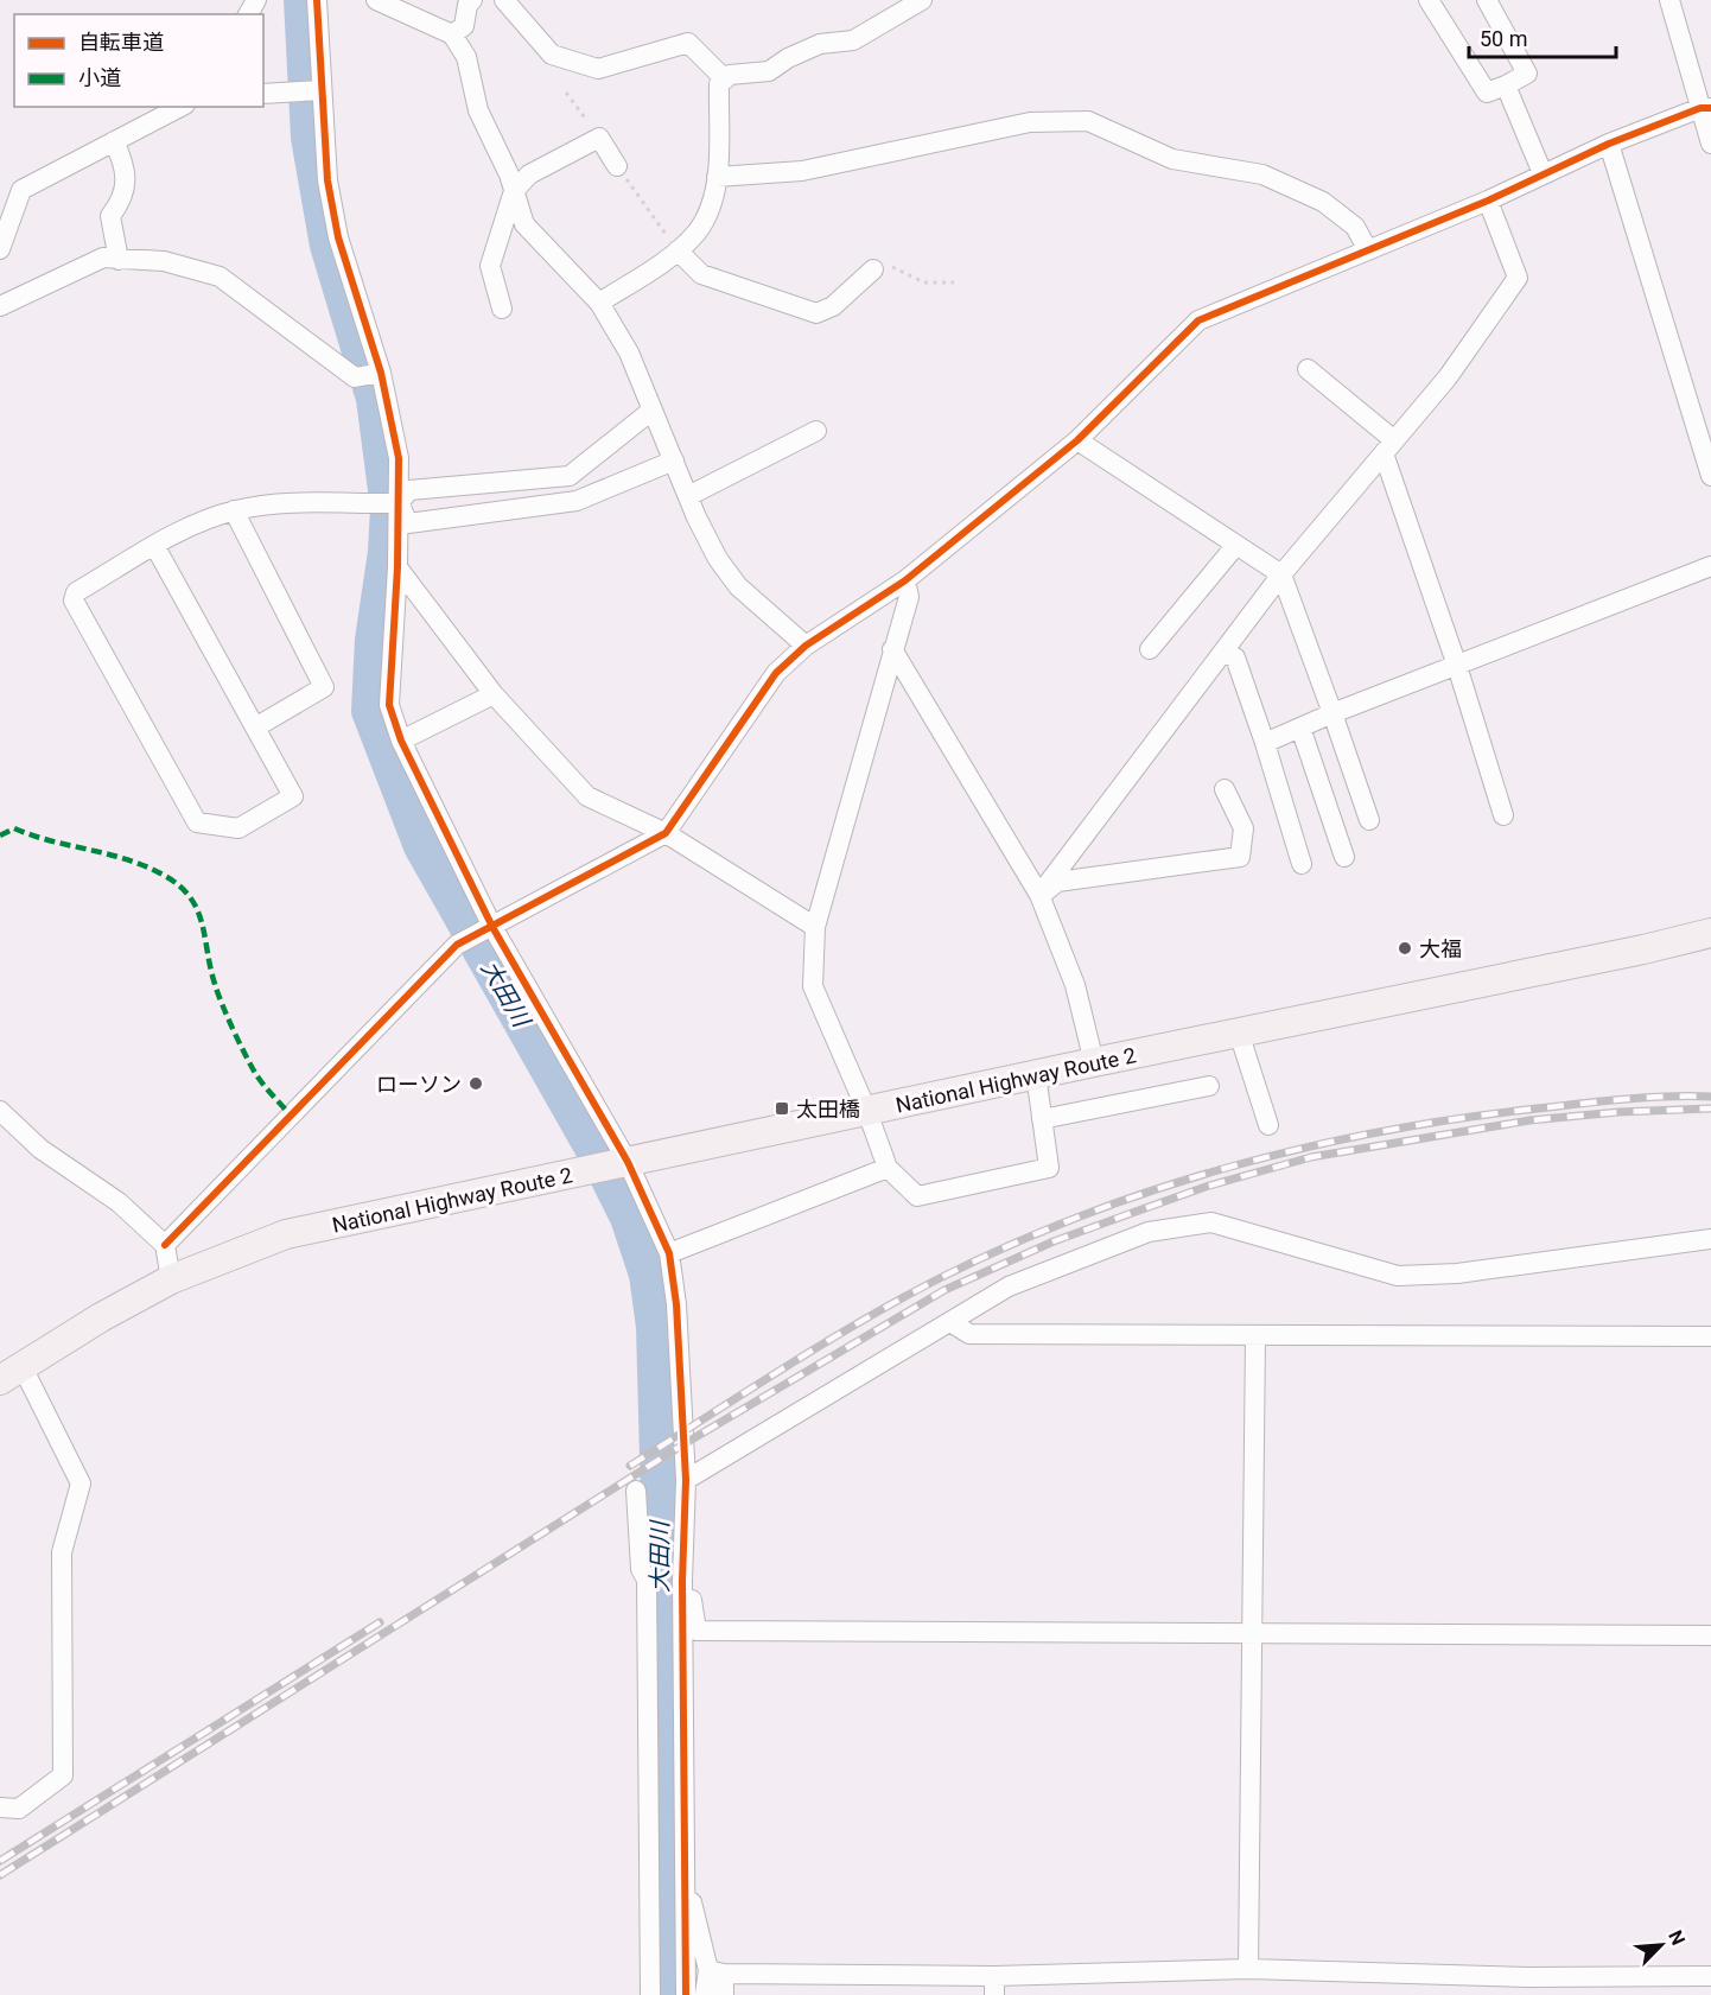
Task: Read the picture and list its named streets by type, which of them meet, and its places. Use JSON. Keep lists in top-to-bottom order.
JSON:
{
  "streets": {
    "highway": ["National Highway Route 2"]
  },
  "water": ["大田川"],
  "places": {
    "other": ["大福", "ローソン"],
    "transit": ["太田橋"]
  },
  "legend": ["自転車道", "小道"],
  "scale_bar": "50 m",
  "north": "top right"
}
